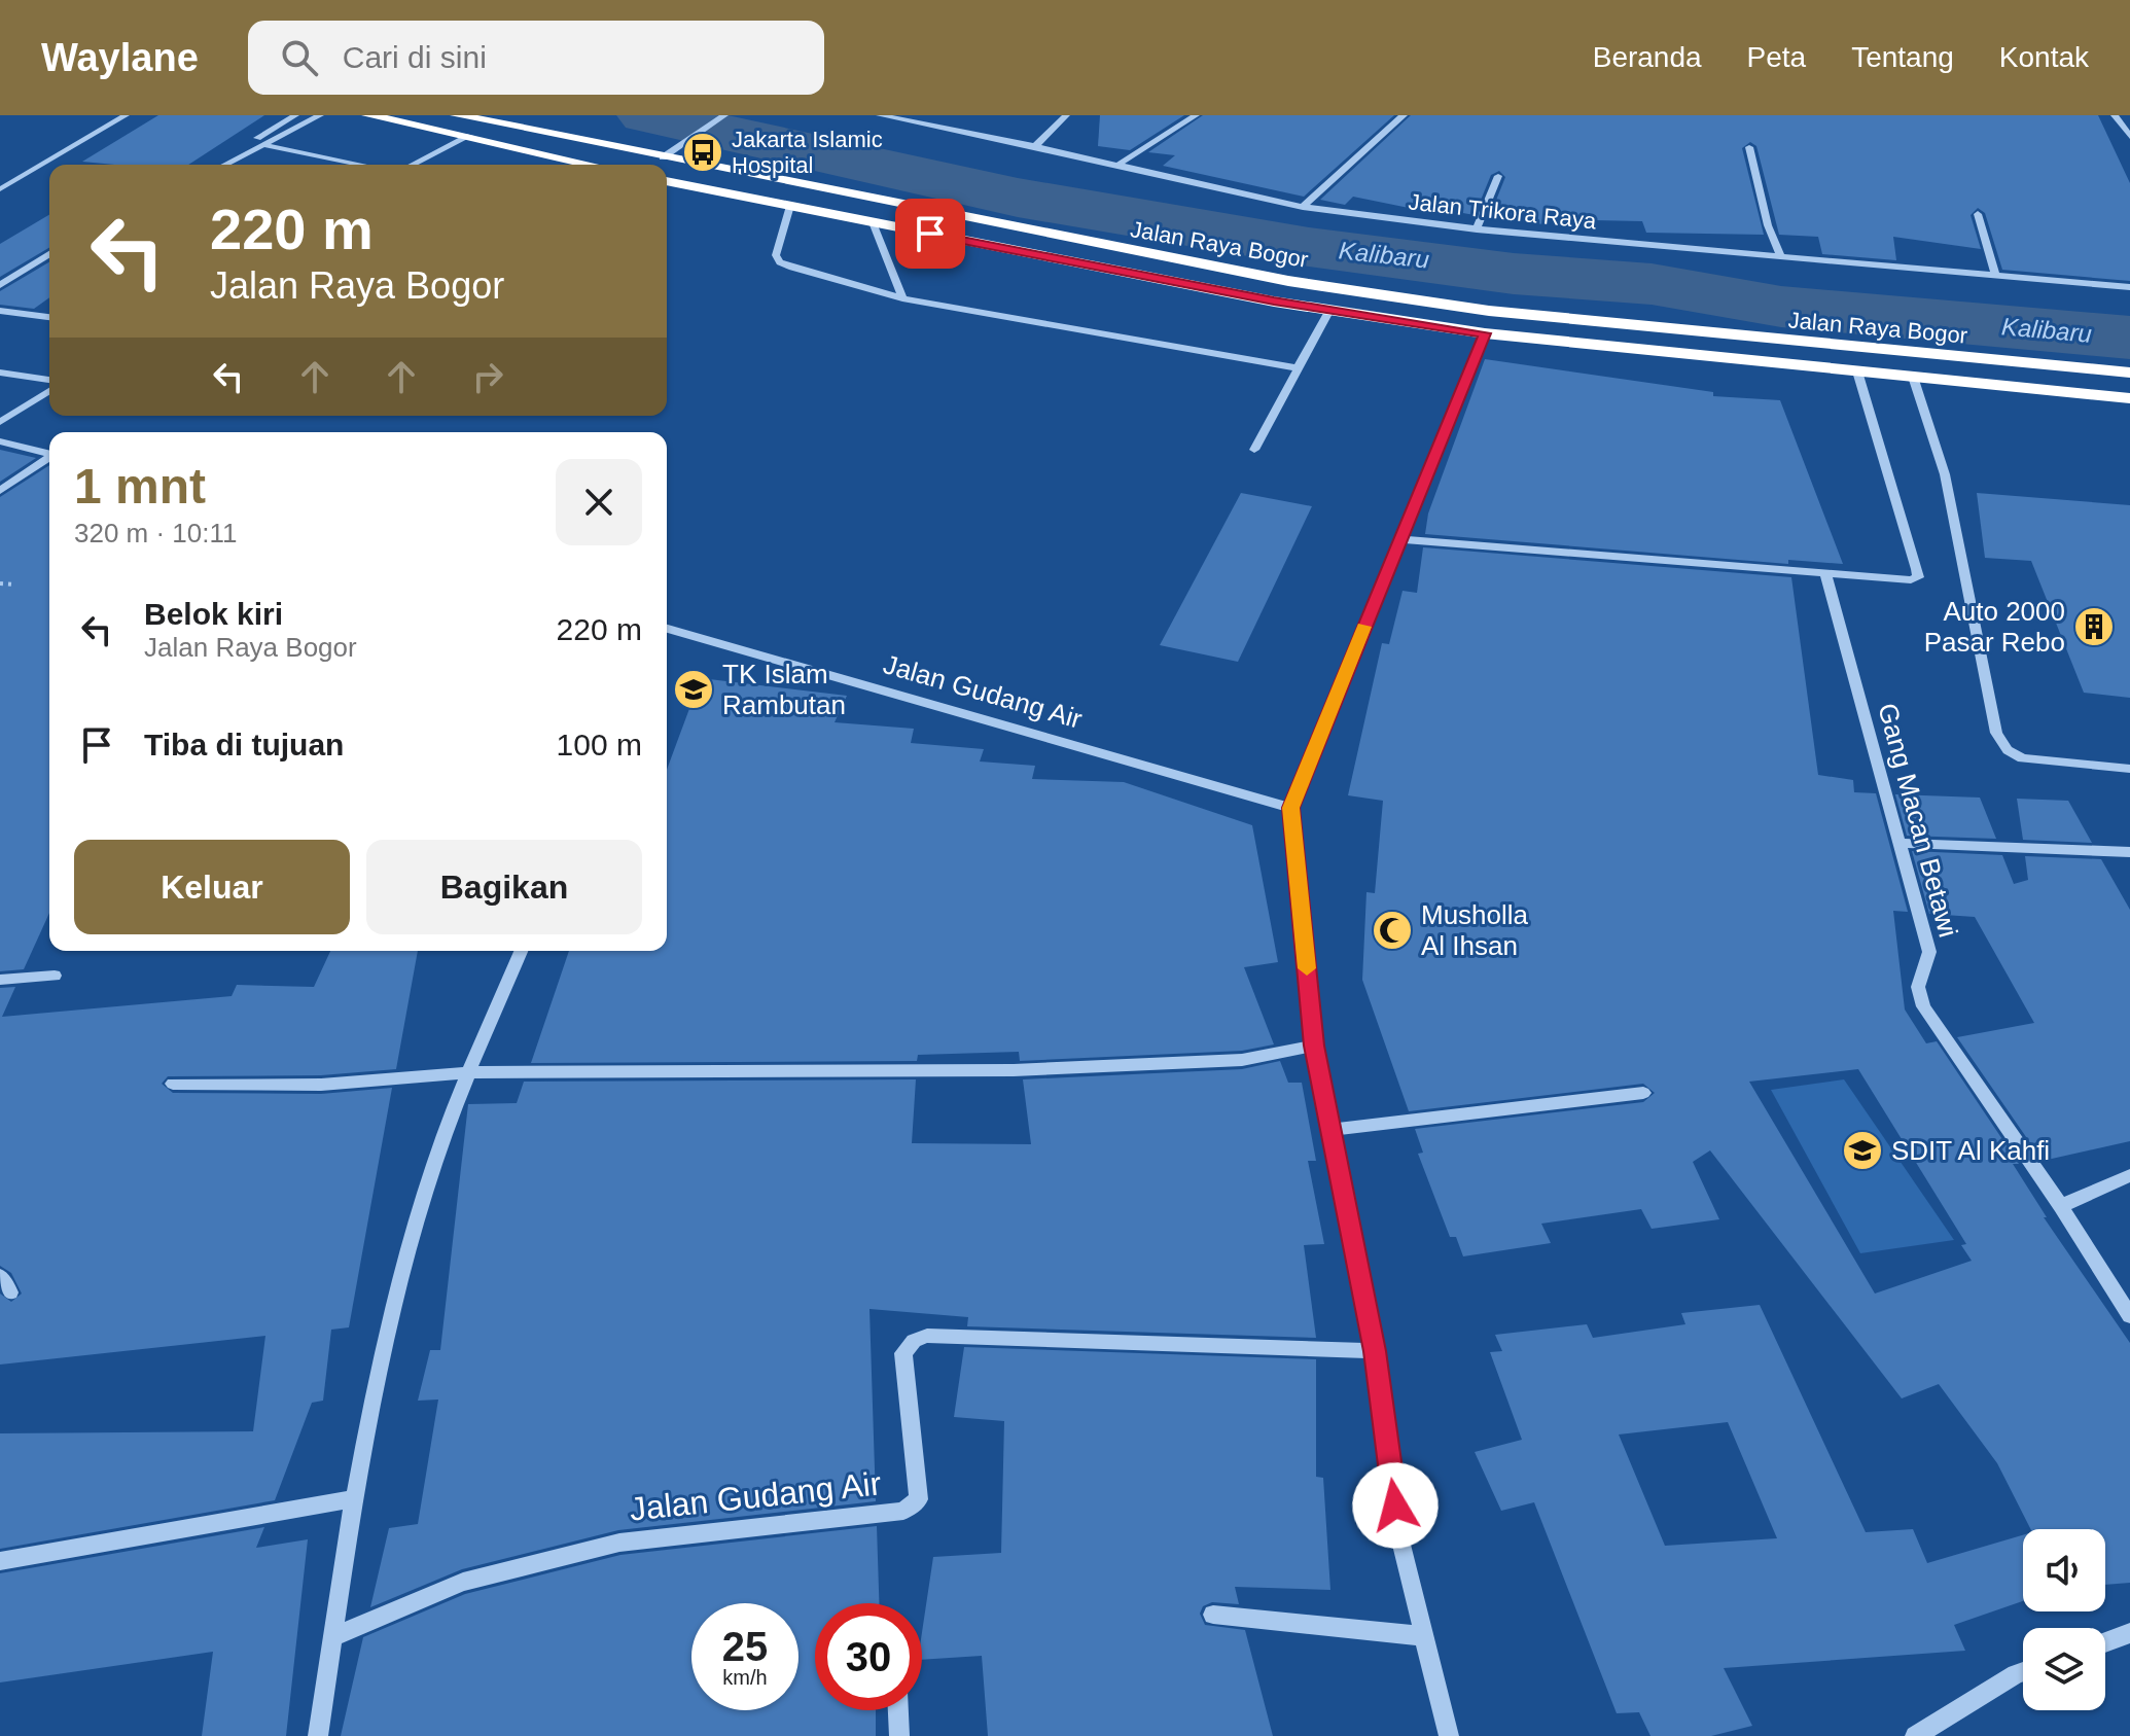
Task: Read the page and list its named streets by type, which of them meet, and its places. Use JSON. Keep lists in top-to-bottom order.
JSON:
{
  "streets": {
    "highway": ["Jalan Raya Bogor"],
    "street": ["Jalan Trikora Raya", "Jalan Gudang Air", "Gang Macan Betawi"]
  },
  "water": ["Kalibaru"],
  "places": {
    "bus stop": ["Jakarta Islamic Hospital"],
    "building": ["Auto 2000 Pasar Rebo"],
    "school or university": ["TK Islam Rambutan", "SDIT Al Kahfi"],
    "mosque": ["Musholla Al Ihsan"]
  },
  "page": {
    "header": "Waylane",
    "search": "Cari di sini",
    "nav": [
      "Beranda",
      "Peta",
      "Tentang",
      "Kontak"
    ],
    "turn": ["220 m", "Jalan Raya Bogor"],
    "heading": ["1 mnt", "320 m · 10:11"],
    "list": [
      {
        "name": "Belok kiri",
        "note": "Jalan Raya Bogor",
        "value": "220 m"
      },
      {
        "name": "Tiba di tujuan",
        "value": "100 m"
      }
    ],
    "buttons": ["Keluar", "Bagikan"],
    "speed": "25 km/h",
    "limit": "30"
  }
}
